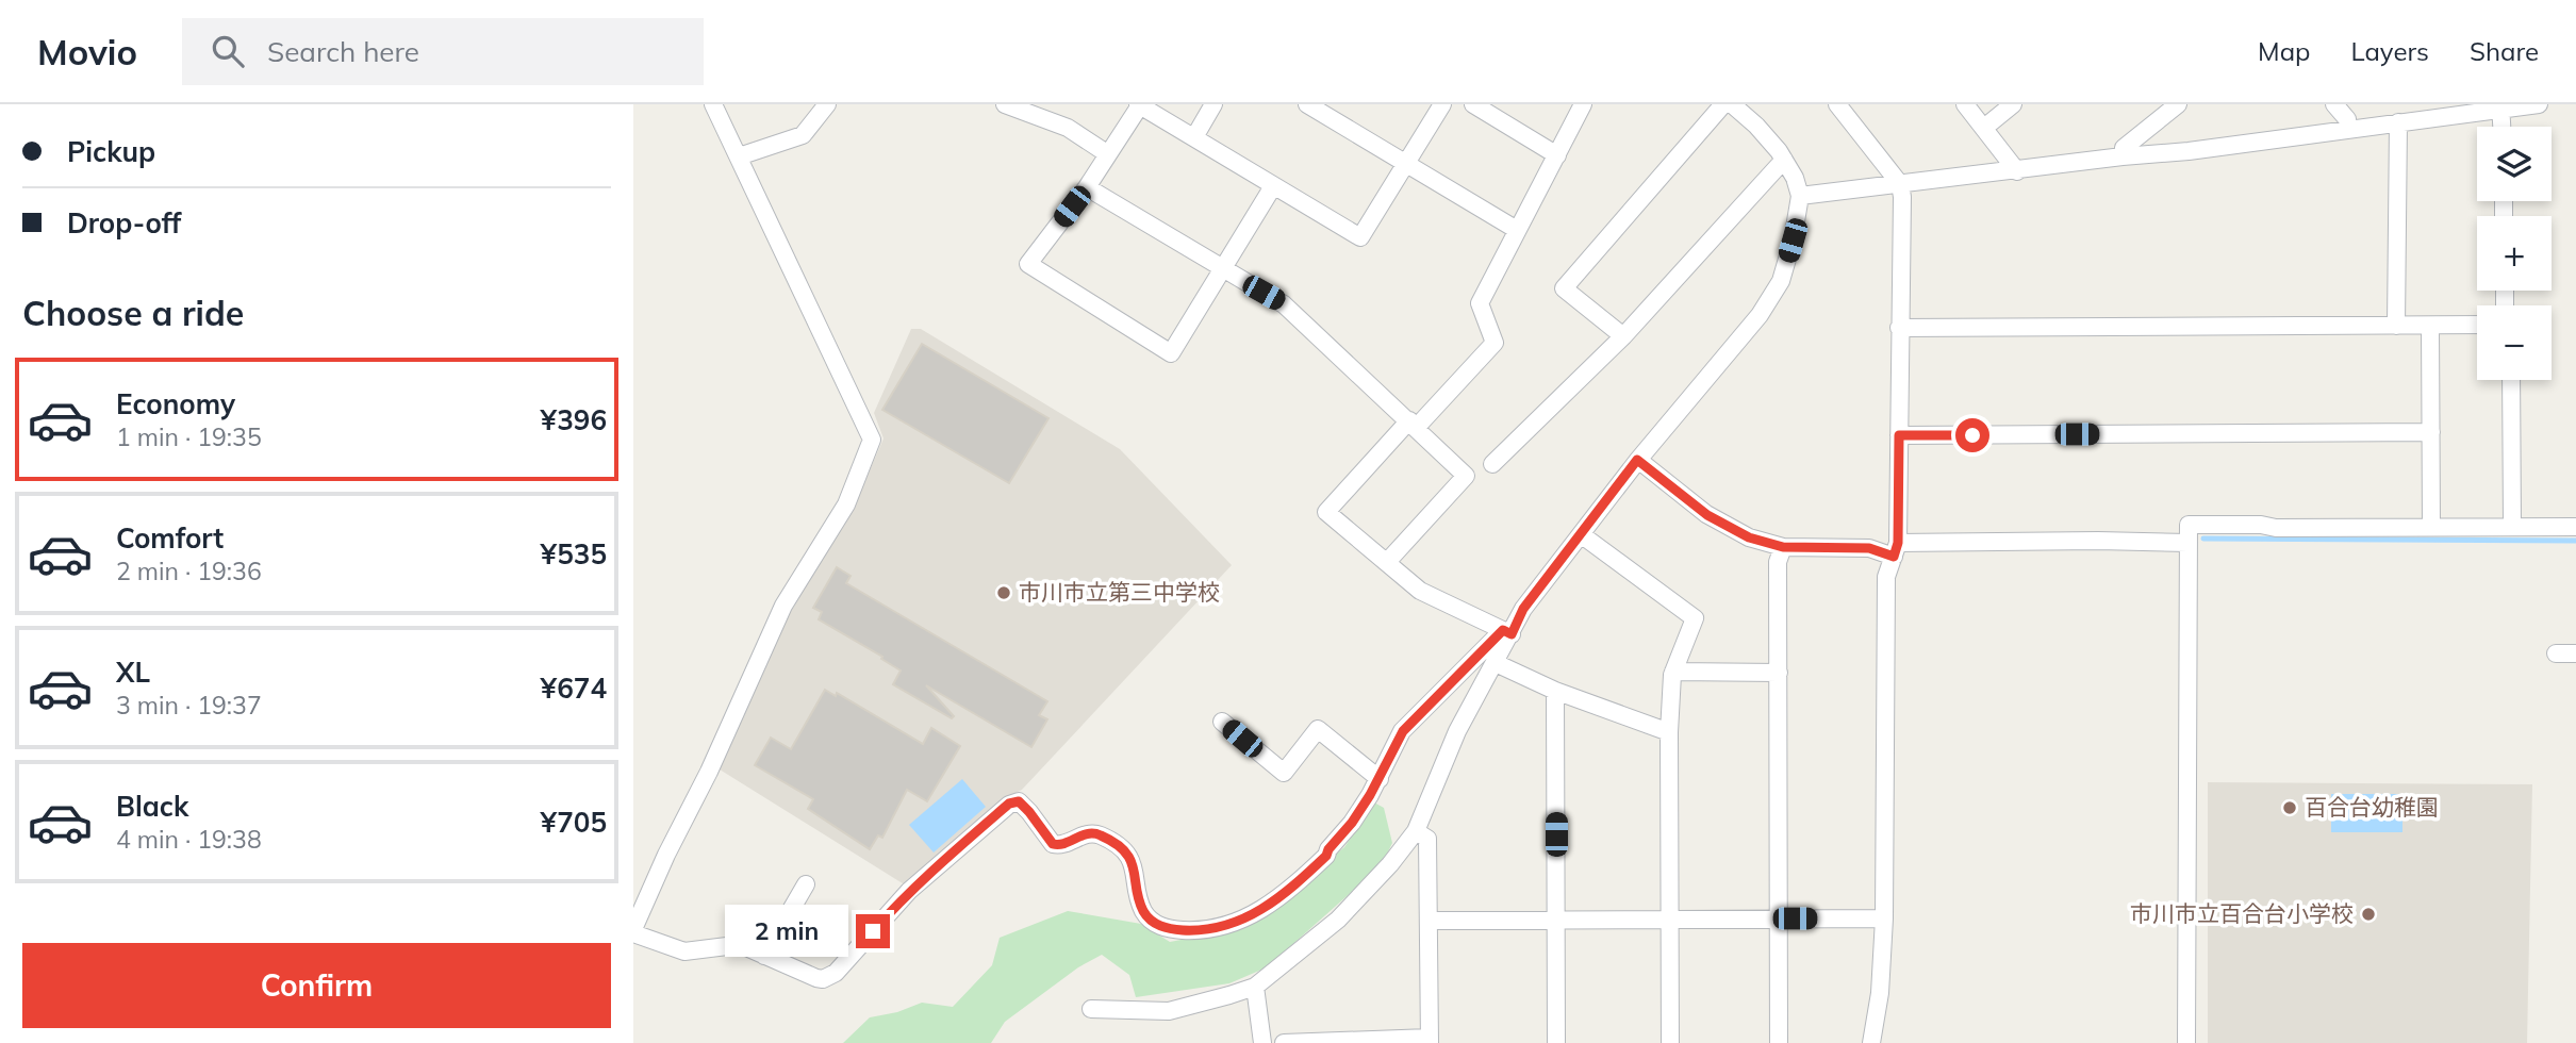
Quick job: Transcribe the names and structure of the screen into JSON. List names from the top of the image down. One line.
{"places":["市川市立第三中学校","百合台幼稚園","市川市立百合台小学校"],"page":{"header":"Movio","search":"Search here","nav":["Map","Layers","Share"],"banner":["Pickup","Drop-off"],"map_buttons":["+","−"],"heading":"Choose a ride","list":[{"name":"Economy","note":"1 min · 19:35","value":"¥396"},{"name":"Comfort","note":"2 min · 19:36","value":"¥535"},{"name":"XL","note":"3 min · 19:37","value":"¥674"},{"name":"Black","note":"4 min · 19:38","value":"¥705"}],"bubble":"2 min","buttons":"Confirm"}}
